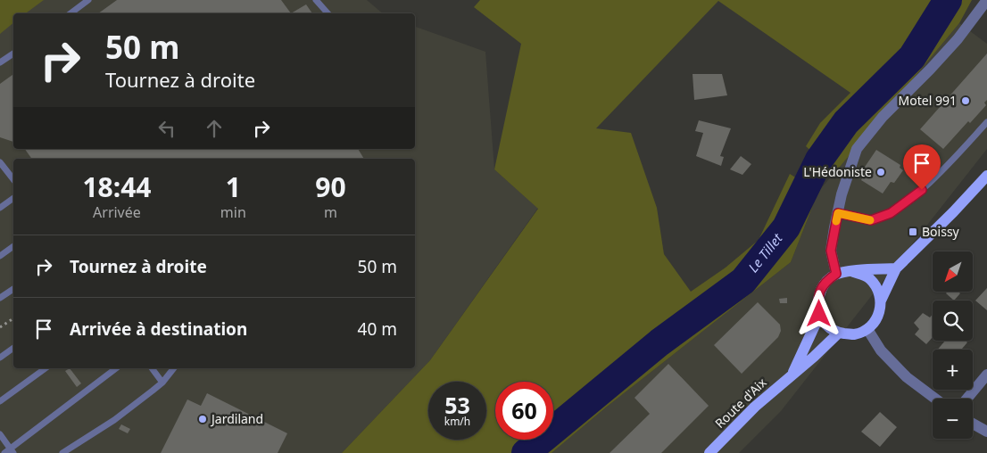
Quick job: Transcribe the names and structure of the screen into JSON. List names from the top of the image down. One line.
{"streets":{"main road":["Route d'Aix"]},"water":["Le Tillet"],"places":{"other":["Motel 991","L'Hédoniste","Jardiland"],"transit":["Boissy"]},"north":"bottom left","page":{"turn":["50 m","Tournez à droite"],"eta":["18:44","Arrivée","1","min","90","m"],"list":[{"name":"Tournez à droite","value":"50 m"},{"name":"Arrivée à destination","value":"40 m"}],"map_buttons":["+","−"],"speed":"53 km/h","limit":"60"}}
